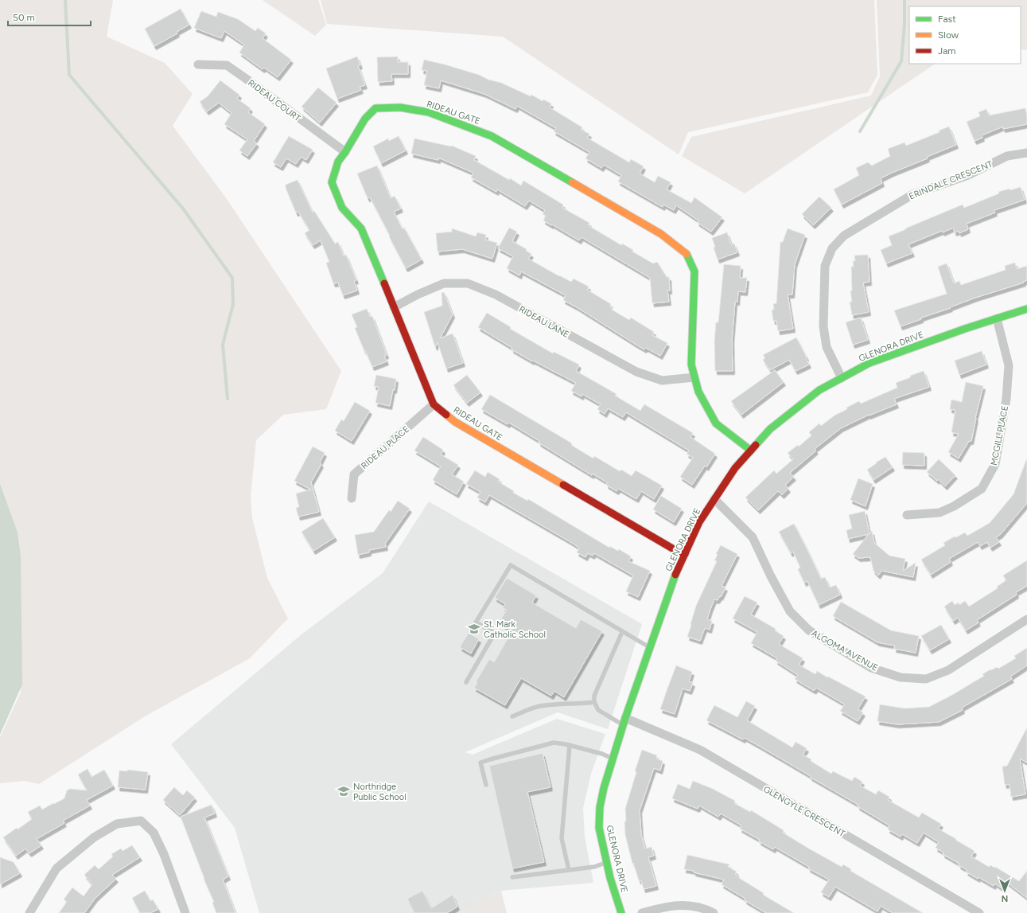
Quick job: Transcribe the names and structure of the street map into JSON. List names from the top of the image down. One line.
{"streets":{"street":["RIDEAU COURT","RIDEAU GATE","ERINDALE CRESCENT","RIDEAU LANE","GLENORA DRIVE","MCGILL PLACE","RIDEAU PLACE","ALGOMA AVENUE","GLENGYLE CRESCENT"]},"crossings":[["RIDEAU COURT","RIDEAU GATE"],["RIDEAU GATE","RIDEAU LANE"],["RIDEAU GATE","GLENORA DRIVE"],["RIDEAU GATE","RIDEAU PLACE"],["ERINDALE CRESCENT","GLENORA DRIVE"],["GLENORA DRIVE","MCGILL PLACE"],["GLENORA DRIVE","ALGOMA AVENUE"],["GLENORA DRIVE","GLENGYLE CRESCENT"]],"places":{"school or university":["St. Mark Catholic School","Northridge Public School"]},"legend":["Fast","Slow","Jam"],"scale_bar":"50 m","north":"bottom"}
